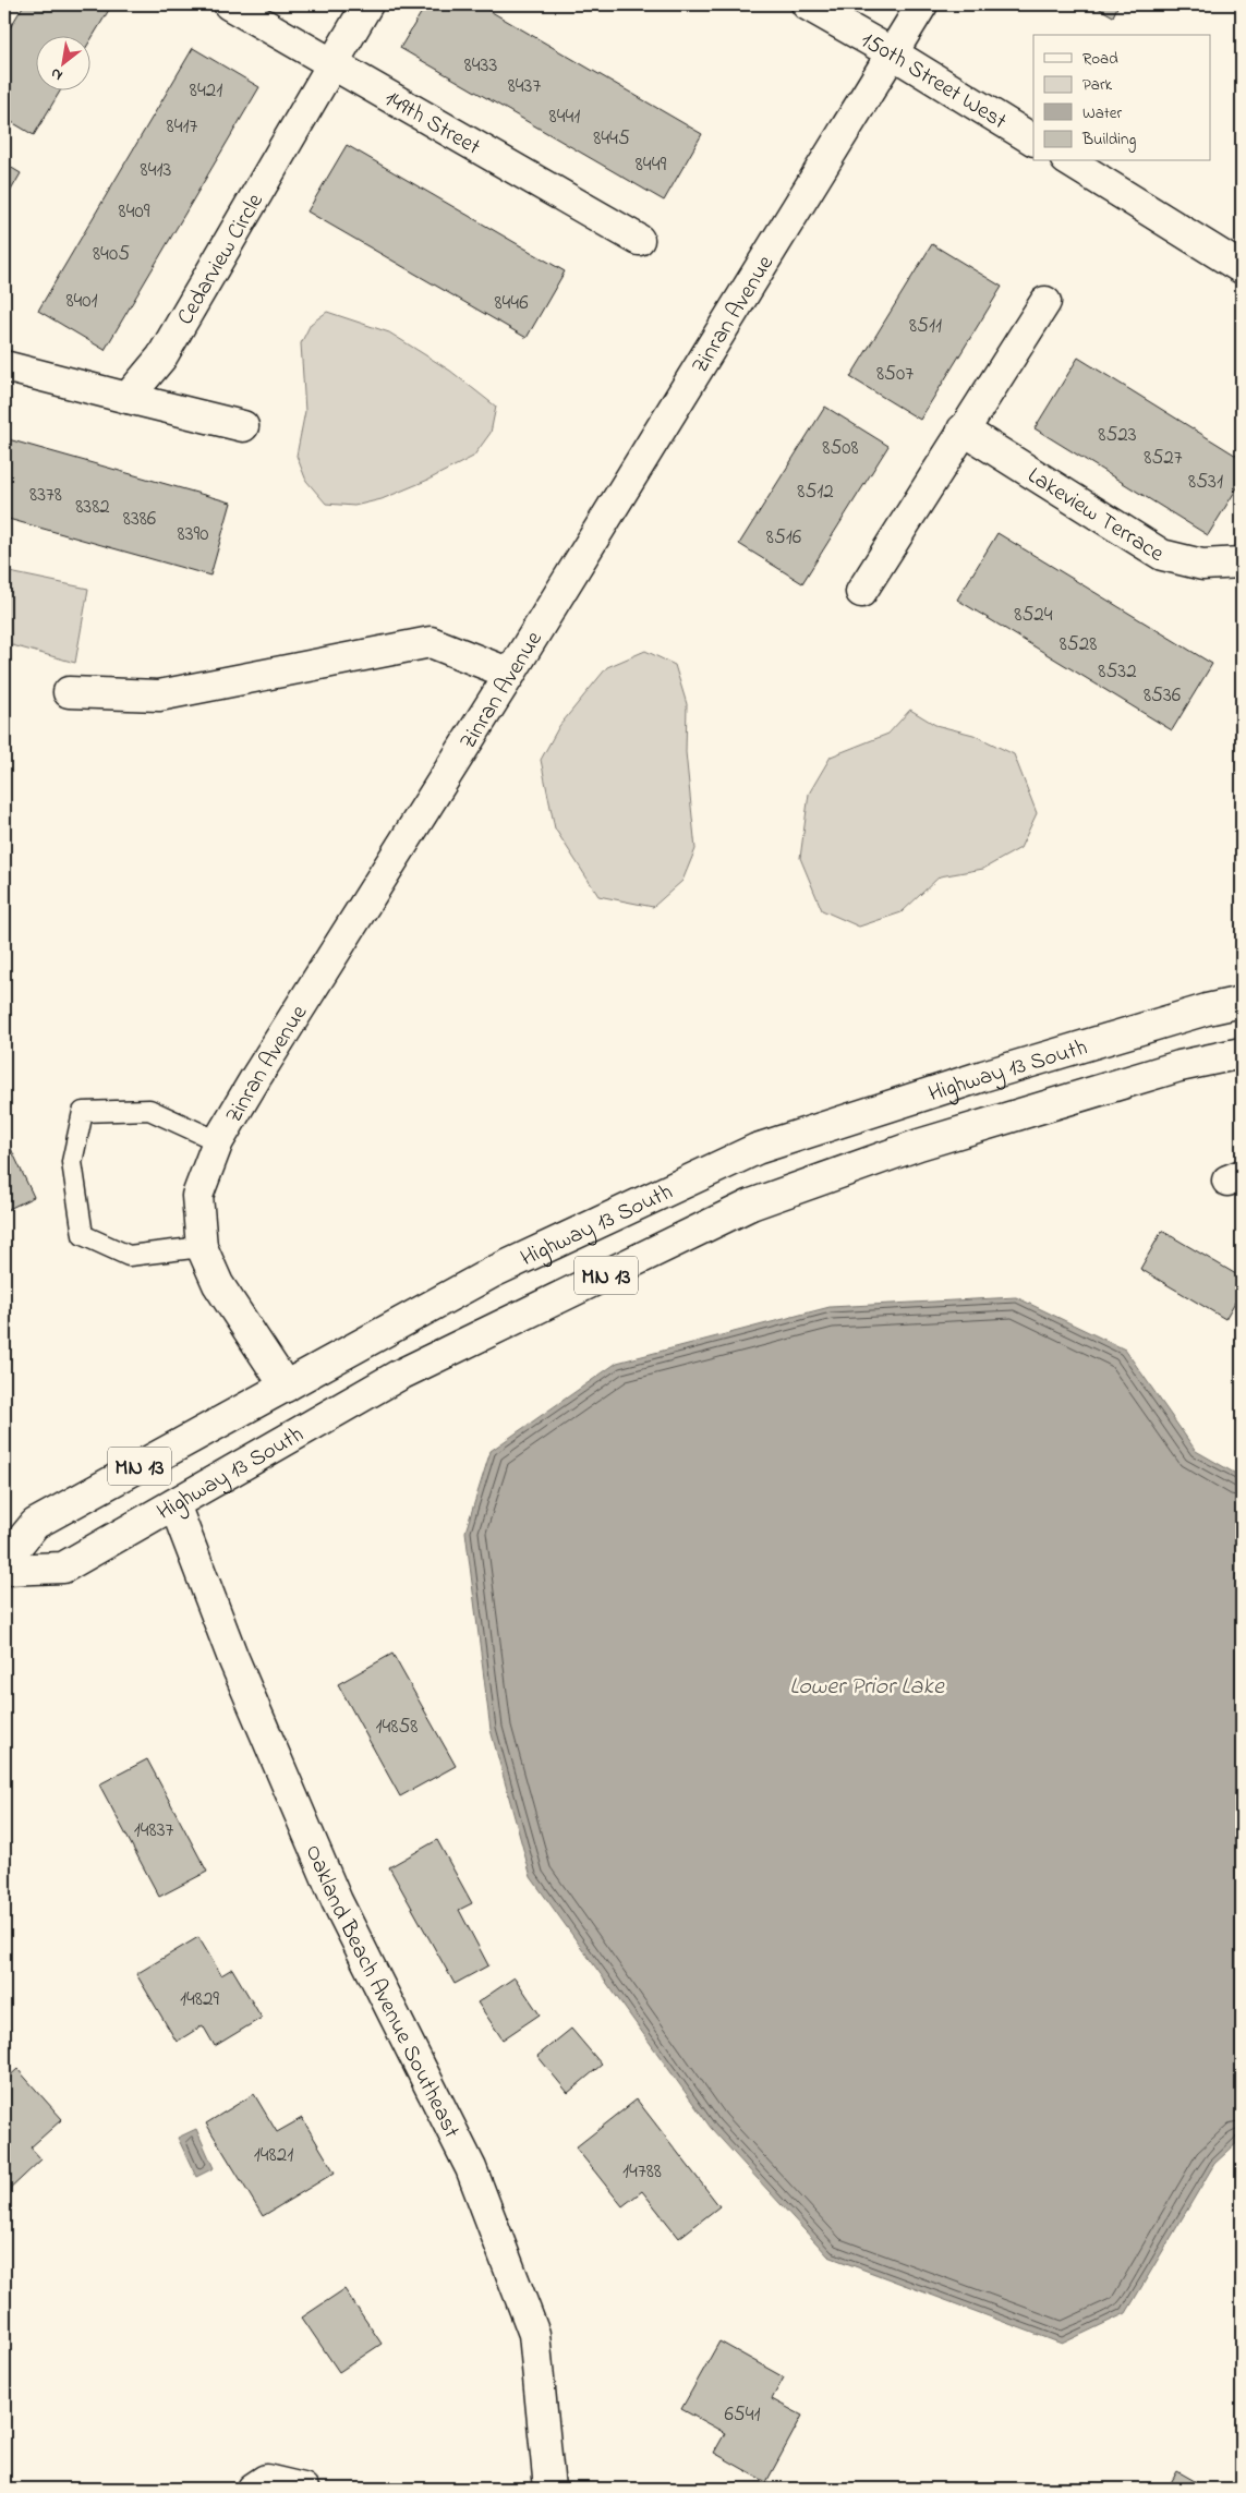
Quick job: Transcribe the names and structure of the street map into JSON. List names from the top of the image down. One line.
{"streets":{"street":["150th Street West","149th Street","Cedarview Circle","Zinran Avenue","Lakeview Terrace","Highway 13 South","MN 13","Oakland Beach Avenue Southeast"]},"crossings":[["150th Street West","Zinran Avenue"],["149th Street","Cedarview Circle"],["Zinran Avenue","Highway 13 South"],["Highway 13 South","Oakland Beach Avenue Southeast"]],"water":["Lower Prior Lake"],"house_numbers":["8433","8437","8421","8441","8417","8445","8449","8413","8409","8405","8401","8446","8511","8507","8523","8508","8527","8531","8512","8378","8382","8386","8390","8516","8524","8528","8532","8536","14858","14837","14829","14821","14788","6541"],"legend":["Road","Park","Water","Building"],"north":"bottom left"}
